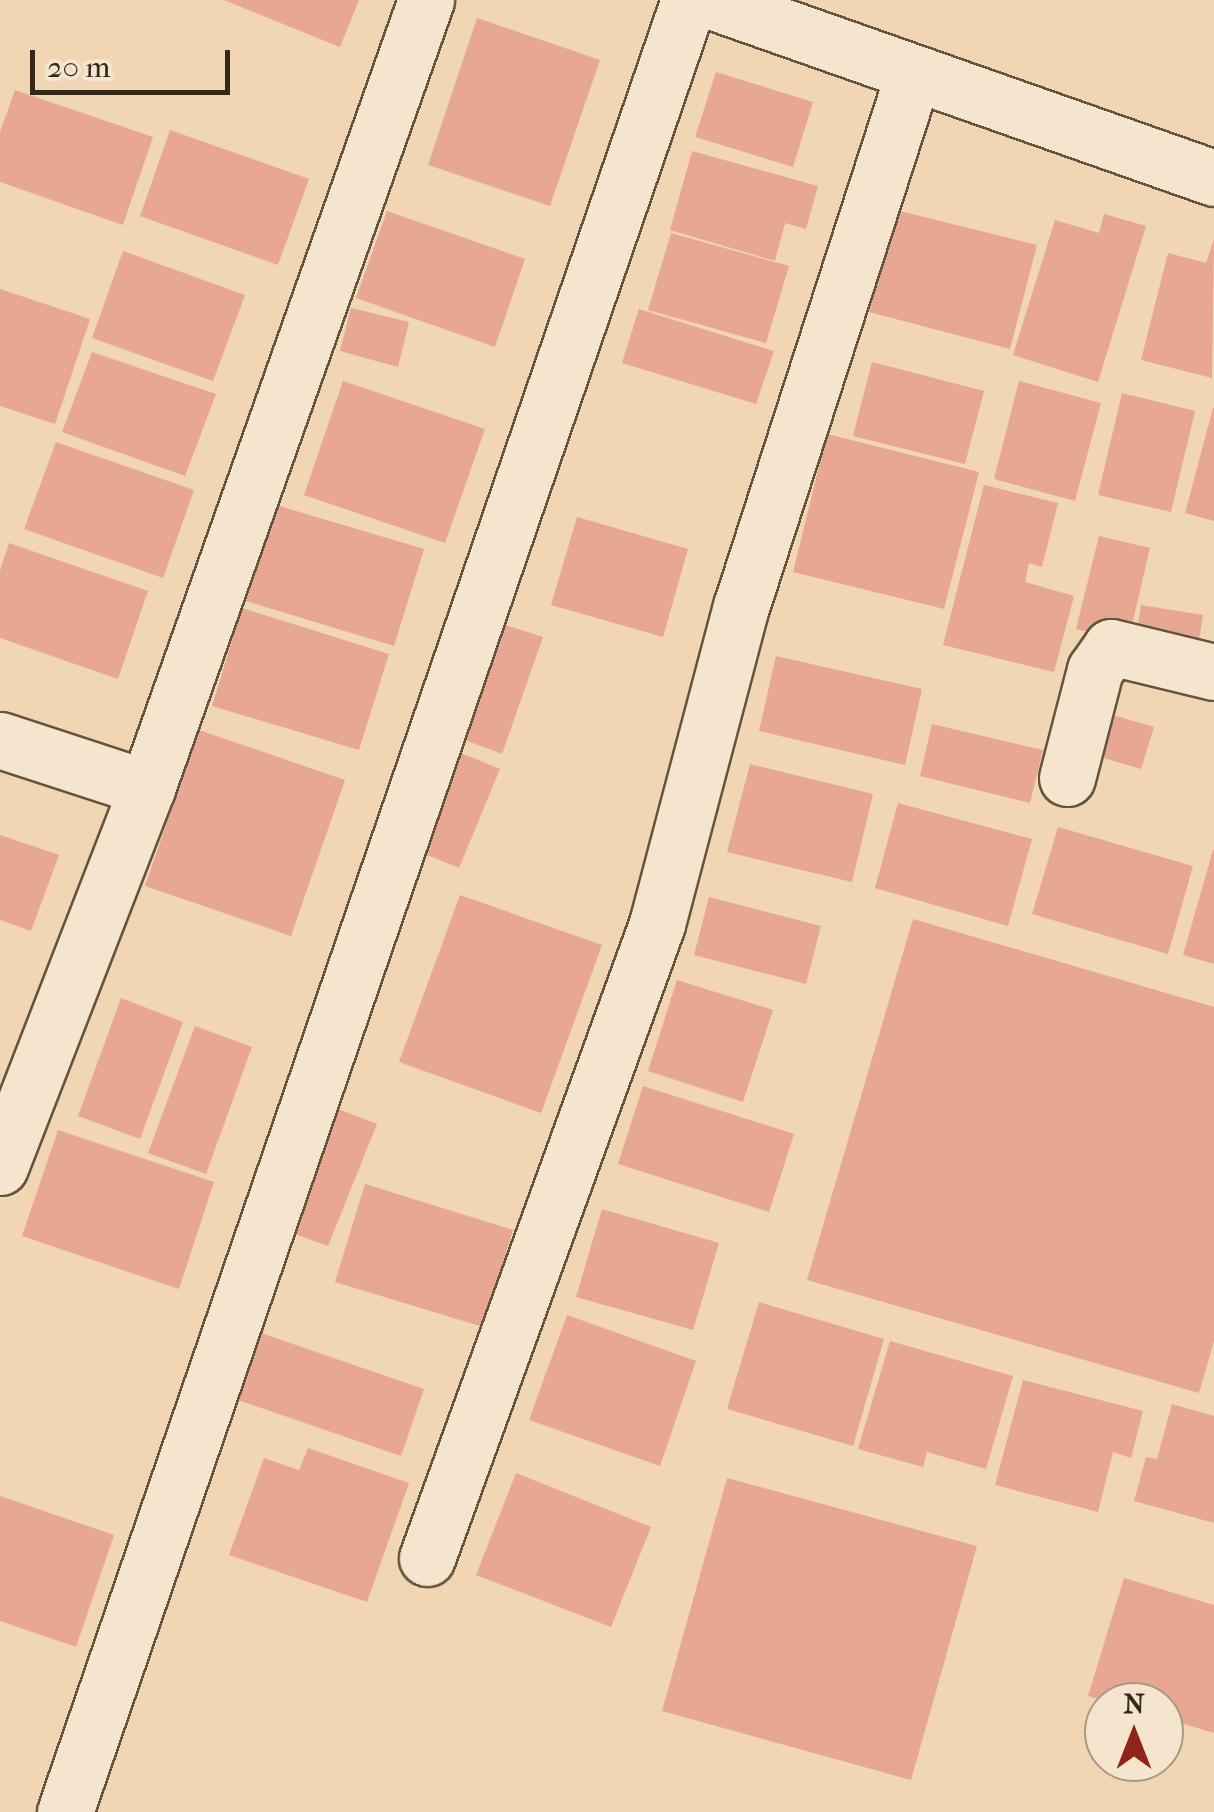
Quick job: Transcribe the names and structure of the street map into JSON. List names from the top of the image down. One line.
{"scale_bar":"20 m","north":"top"}
